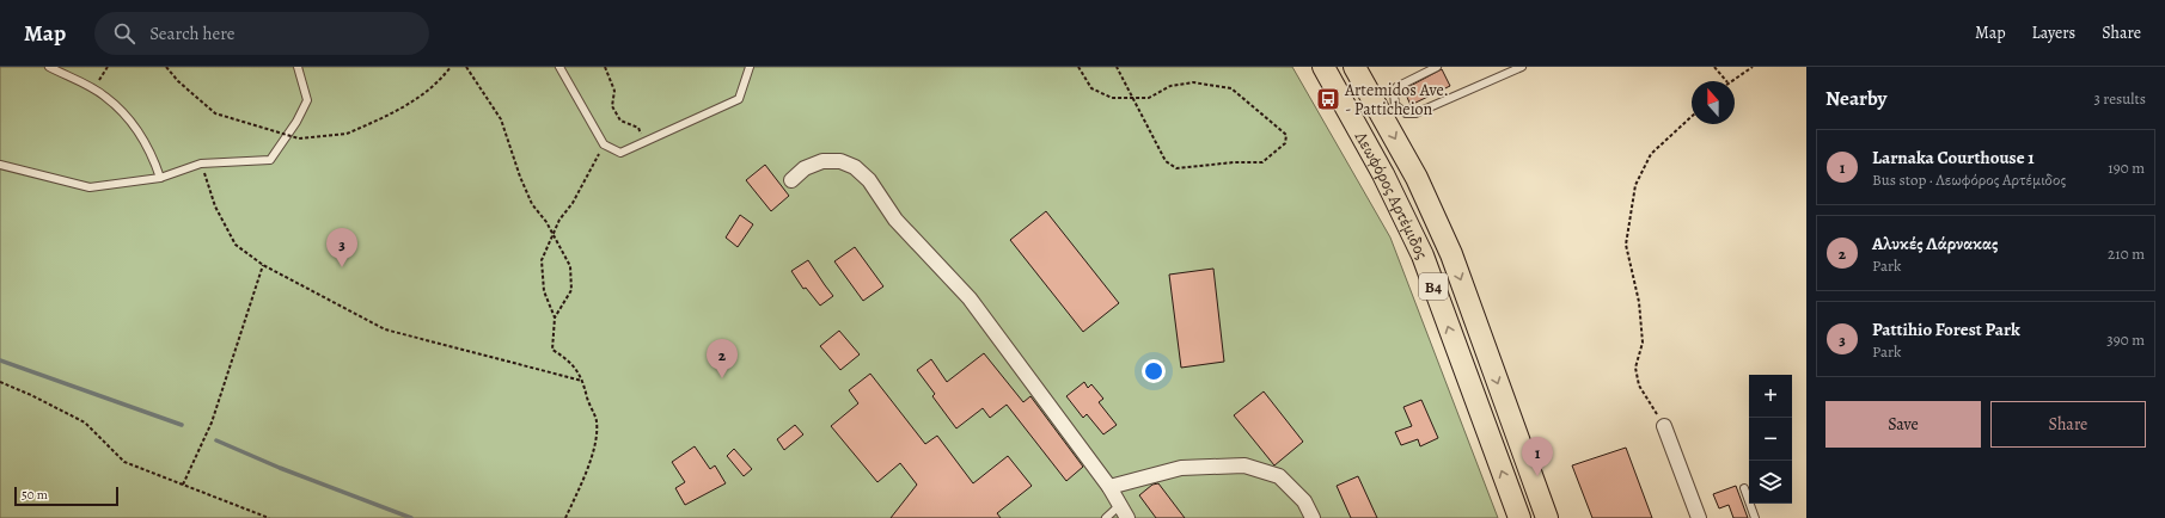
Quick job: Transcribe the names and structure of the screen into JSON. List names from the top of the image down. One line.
{"streets":{"main road":["Λεωφόρος Αρτέμιδος","B4"]},"places":{"bus stop":["Artemidos Ave. - Patticheion"]},"scale_bar":"50 m","north":"top","page":{"header":"Map","search":"Search here","nav":["Map","Layers","Share"],"heading":["Nearby","3 results"],"list":[{"mark":"1","name":"Larnaka Courthouse 1","note":"Bus stop · Λεωφόρος Αρτέμιδος","value":"190 m"},{"mark":"2","name":"Αλυκές Λάρνακας","note":"Park","value":"210 m"},{"mark":"3","name":"Pattihio Forest Park","note":"Park","value":"390 m"}],"pins":["3","2","1"],"map_buttons":["+","−"],"buttons":["Save","Share"],"scale":"50 m"}}
